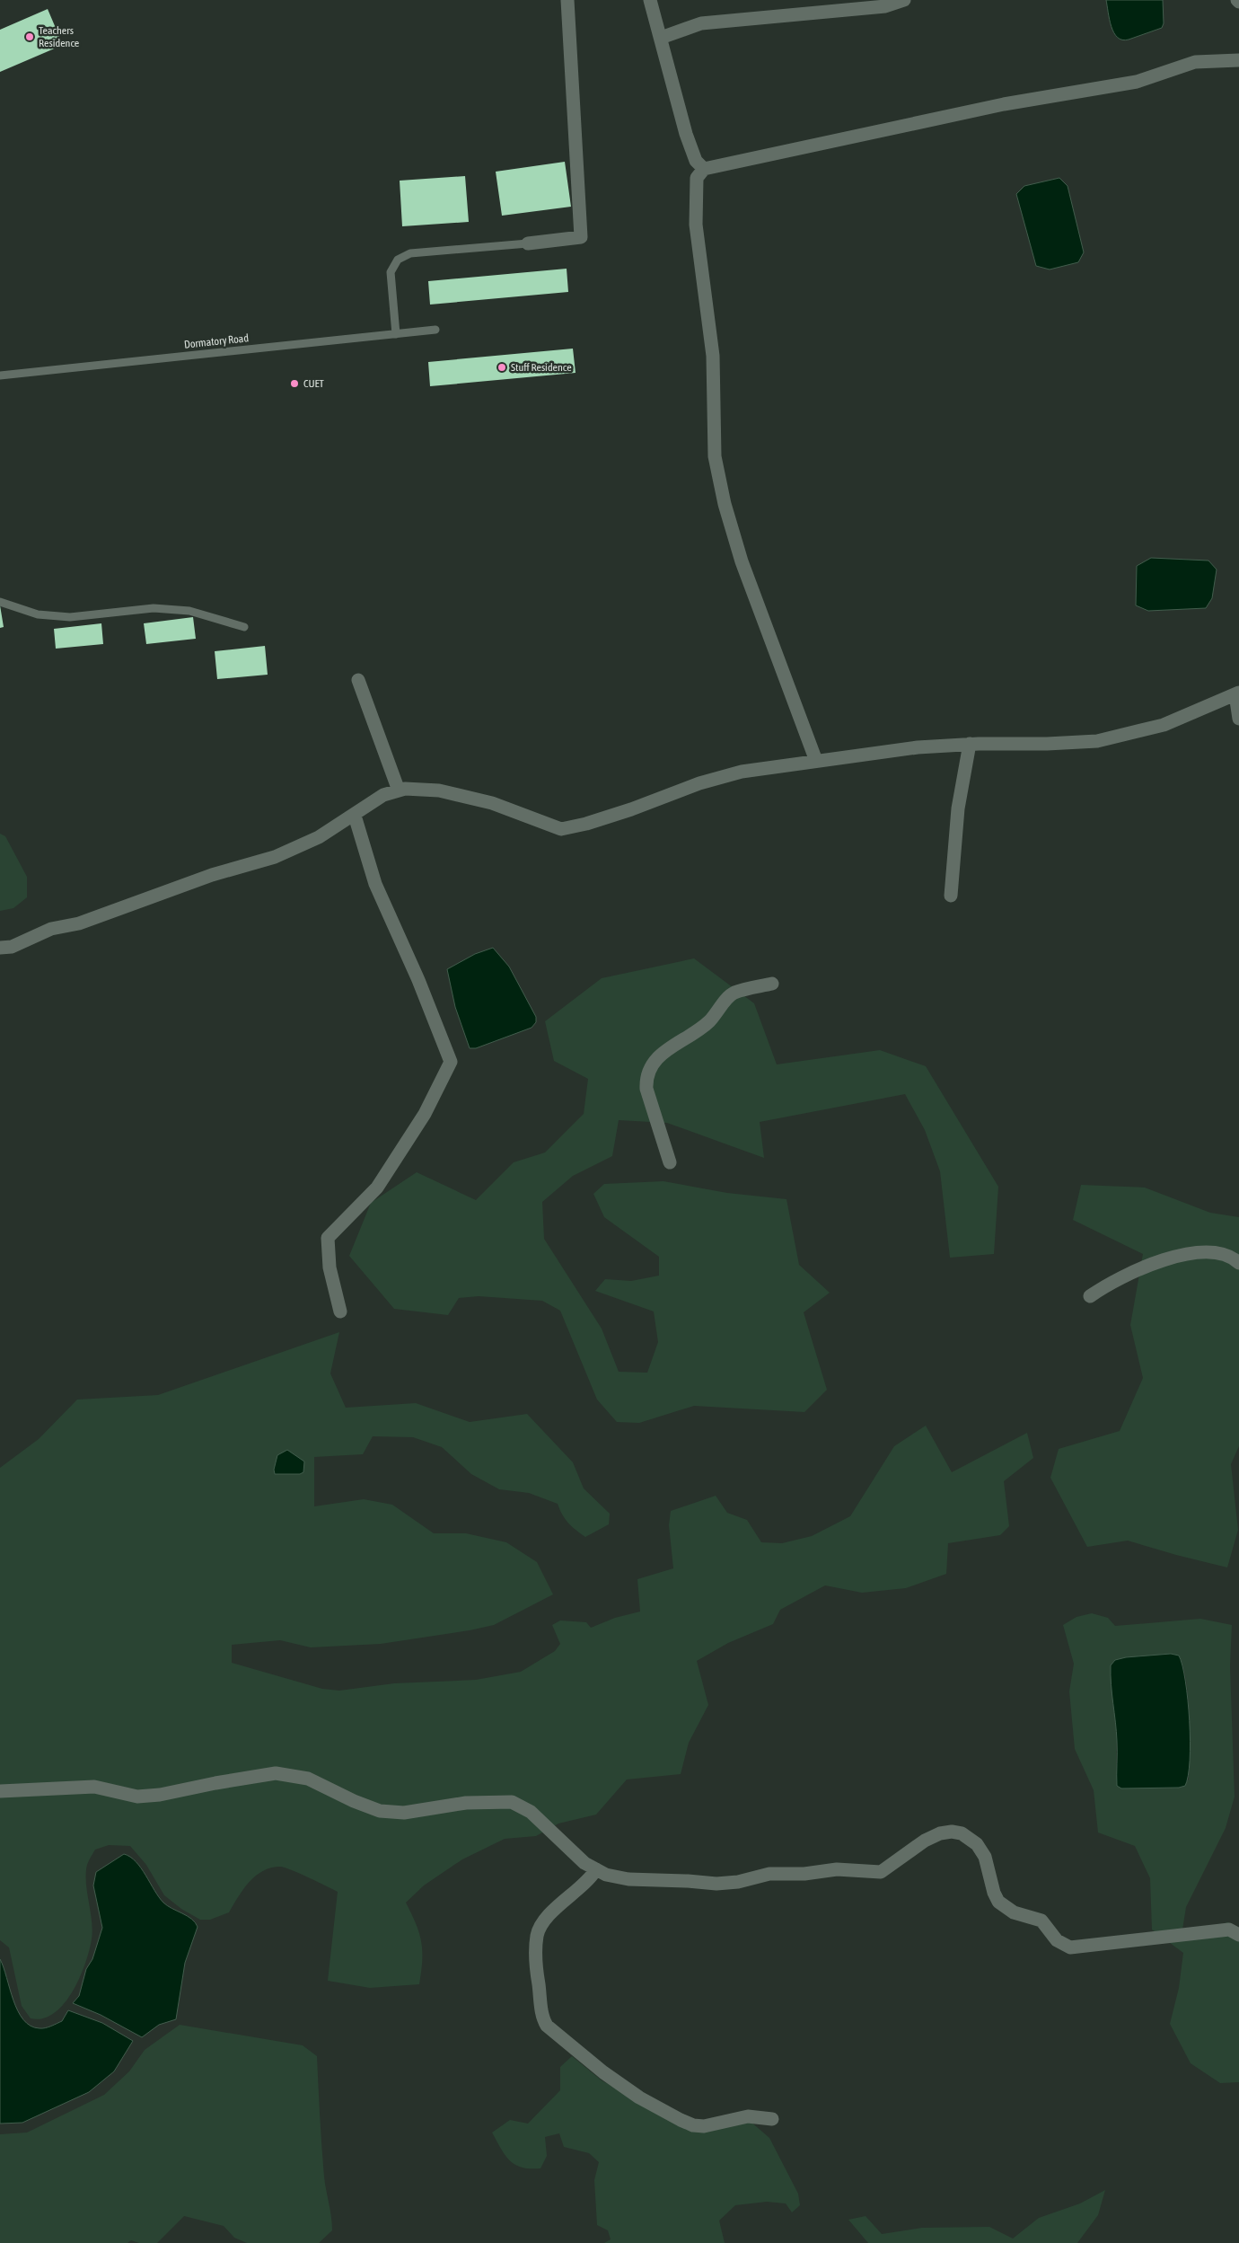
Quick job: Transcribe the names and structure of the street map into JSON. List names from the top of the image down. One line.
{"streets":{"lane":["Dormatory Road"]},"places":["Teachers Residence","Stuff Residence","CUET"]}
